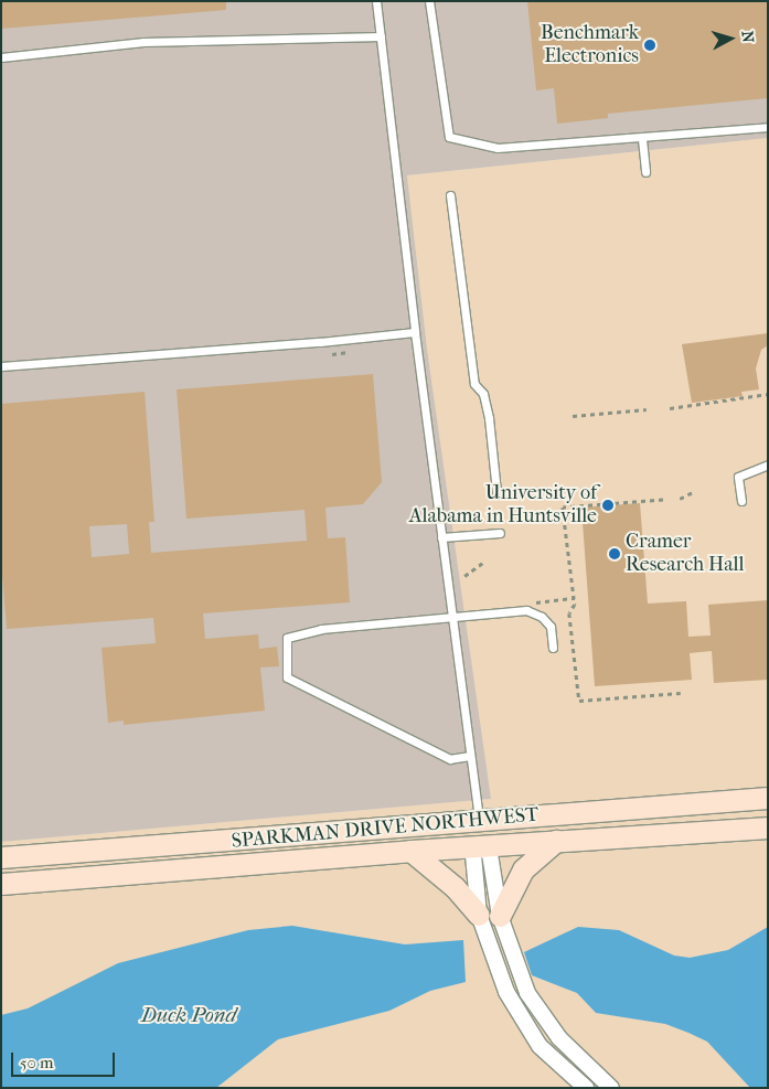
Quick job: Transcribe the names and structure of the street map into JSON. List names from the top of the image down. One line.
{"streets":{"main road":["SPARKMAN DRIVE NORTHWEST"]},"water":["Duck Pond"],"places":["Benchmark Electronics","University of Alabama in Huntsville","Cramer Research Hall"],"scale_bar":"50 m","north":"right"}
